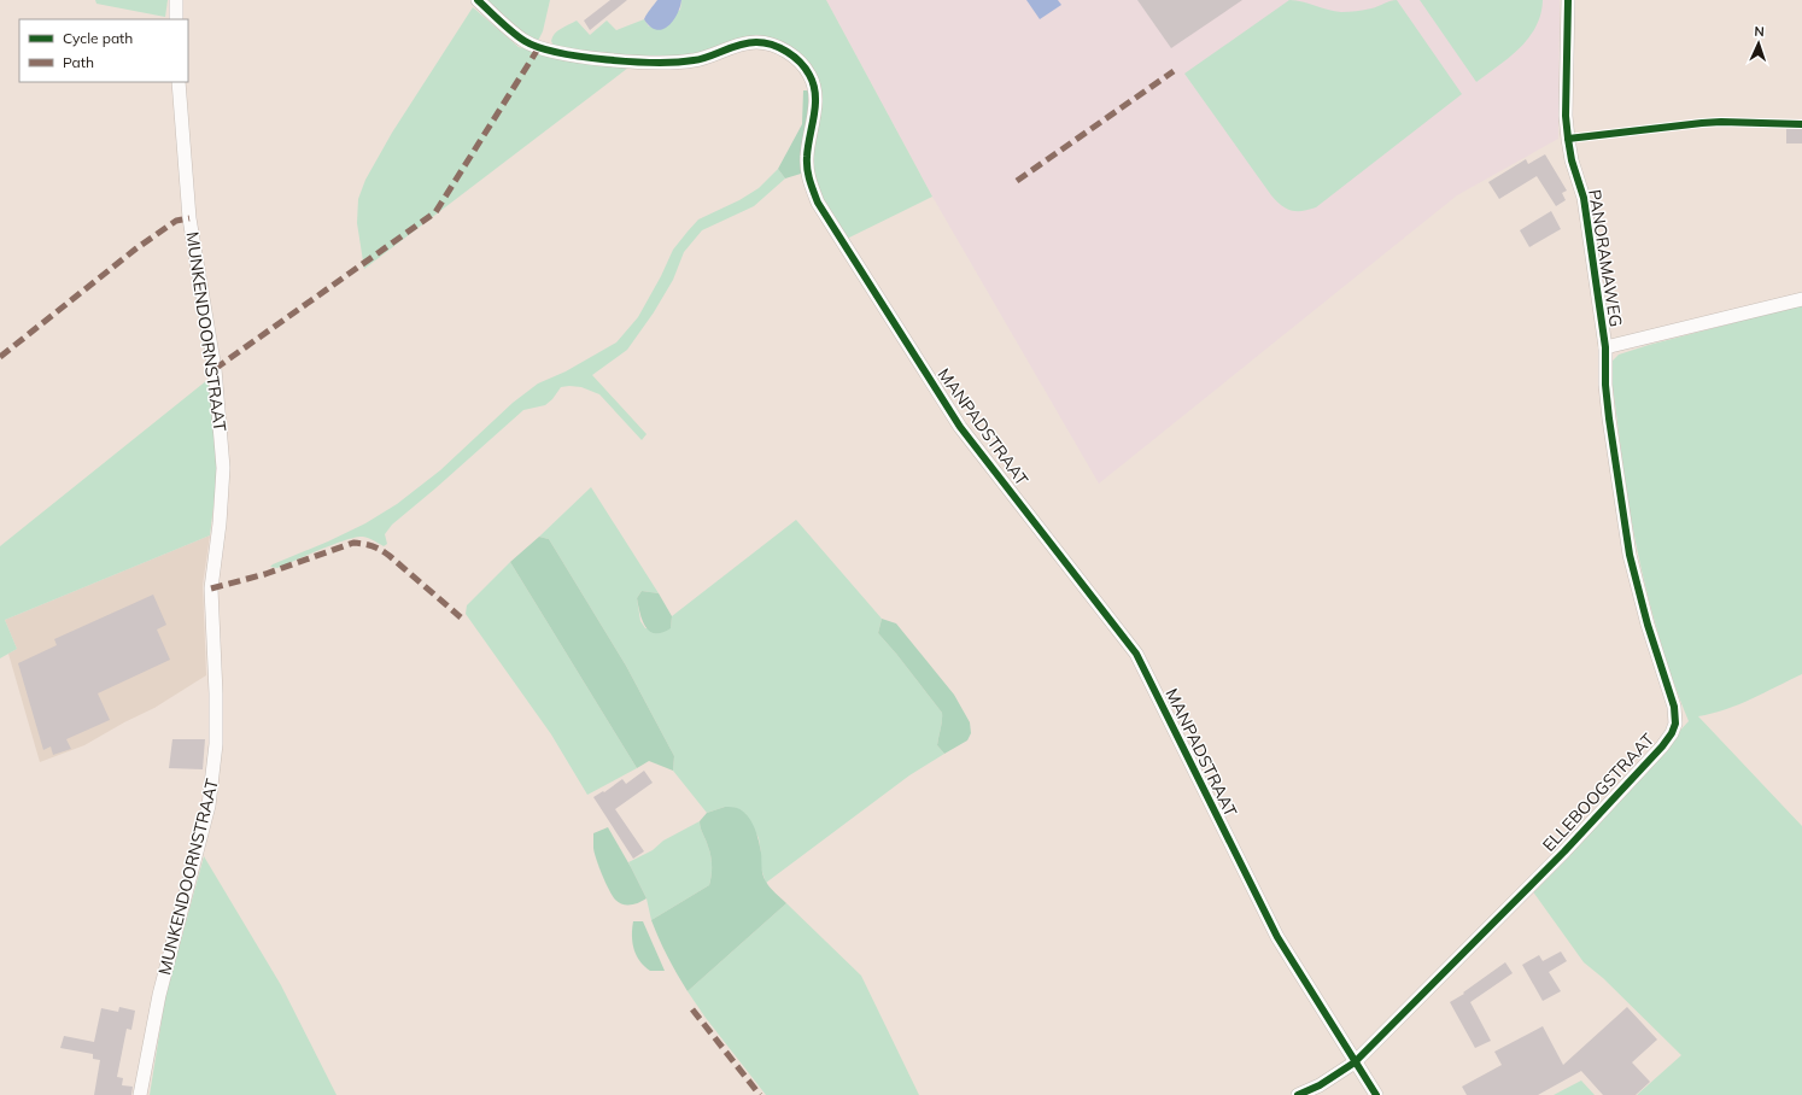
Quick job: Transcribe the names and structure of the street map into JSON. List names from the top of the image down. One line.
{"streets":{"street":["PANORAMAWEG","MUNKENDOORNSTRAAT","MANPADSTRAAT","ELLEBOOGSTRAAT"]},"crossings":[["PANORAMAWEG","ELLEBOOGSTRAAT"],["MANPADSTRAAT","ELLEBOOGSTRAAT"]],"legend":["Cycle path","Path"],"north":"top"}
